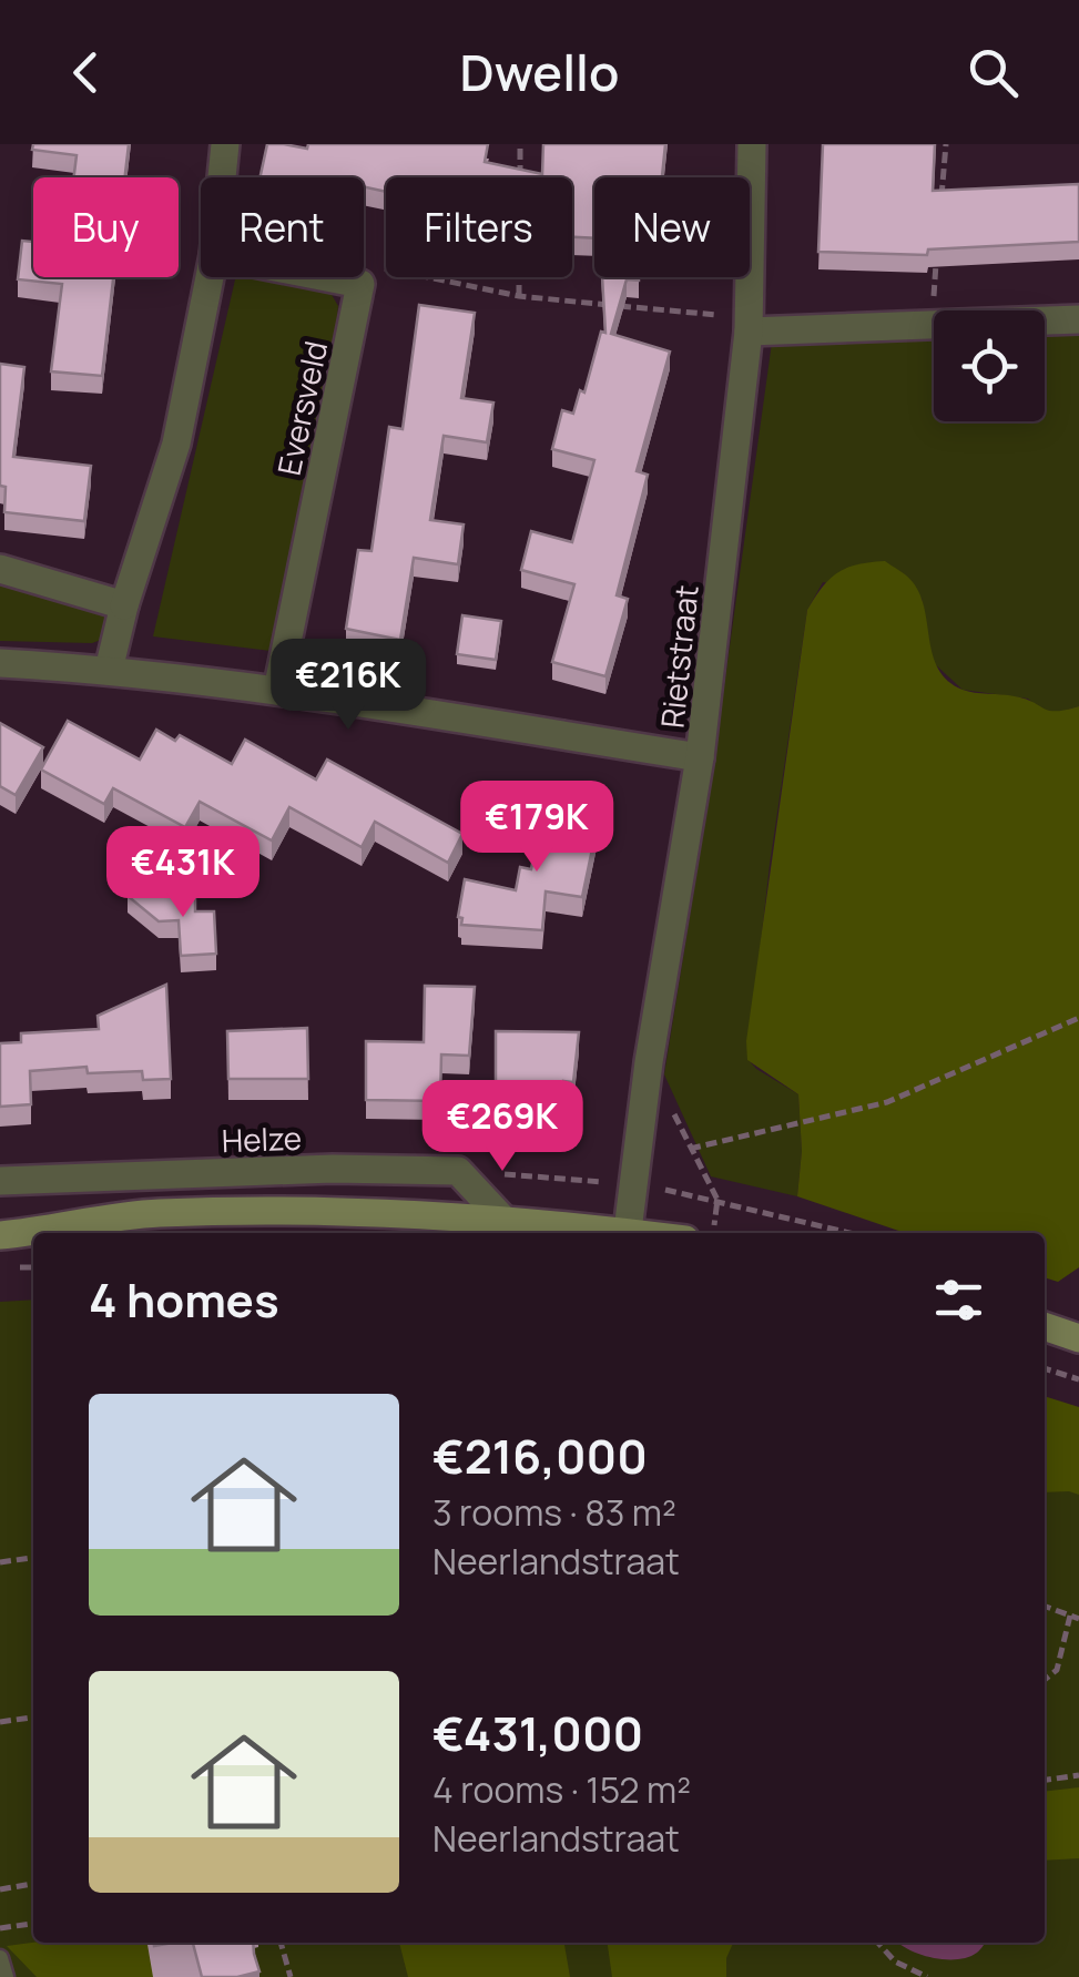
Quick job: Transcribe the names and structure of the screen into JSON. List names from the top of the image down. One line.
{"streets":{"street":["Eversveld","Rietstraat","Helze"]},"page":{"header":"Dwello","chip":["Buy","Rent","Filters","New"],"price":["€216K","€179K","€431K","€269K"],"heading":"4 homes","list":[{"name":"€216,000","note":"3 rooms · 83 m² · Neerlandstraat"},{"name":"€431,000","note":"4 rooms · 152 m² · Neerlandstraat"}]}}
